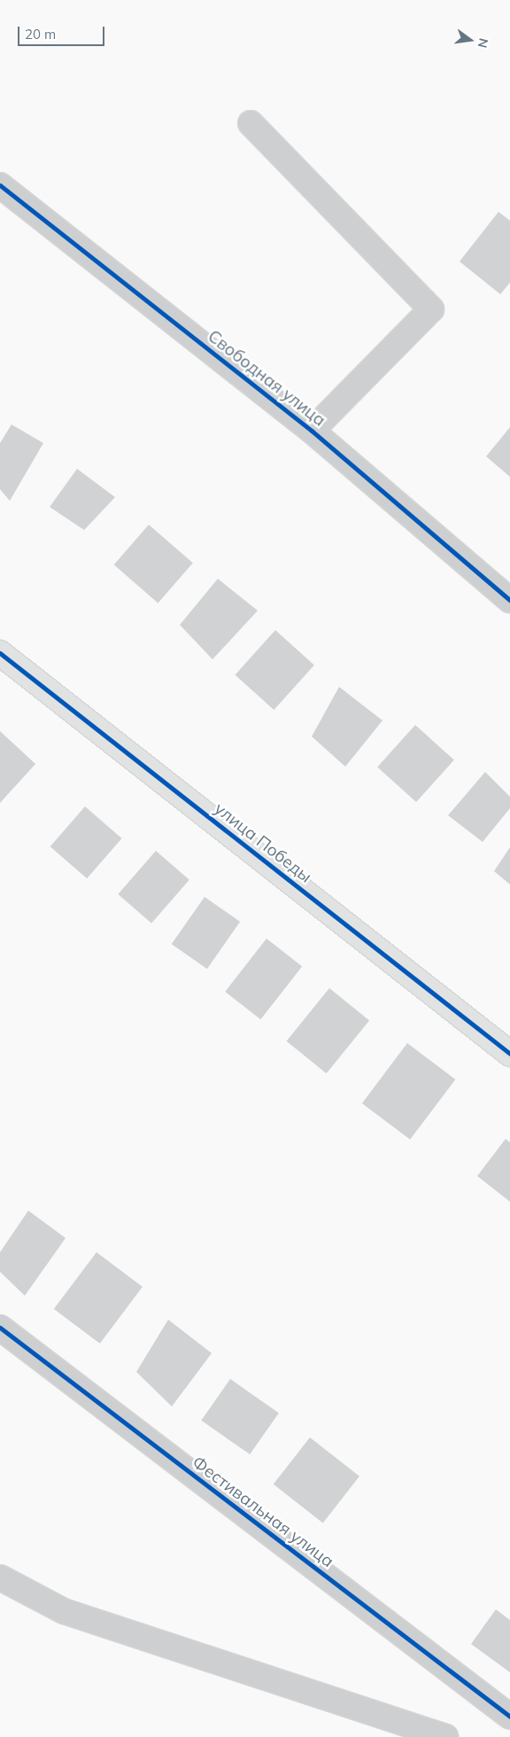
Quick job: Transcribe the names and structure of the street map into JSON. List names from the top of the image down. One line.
{"streets":{"street":["Свободная улица","улица Победы","Фестивальная улица"]},"scale_bar":"20 m","north":"right"}
